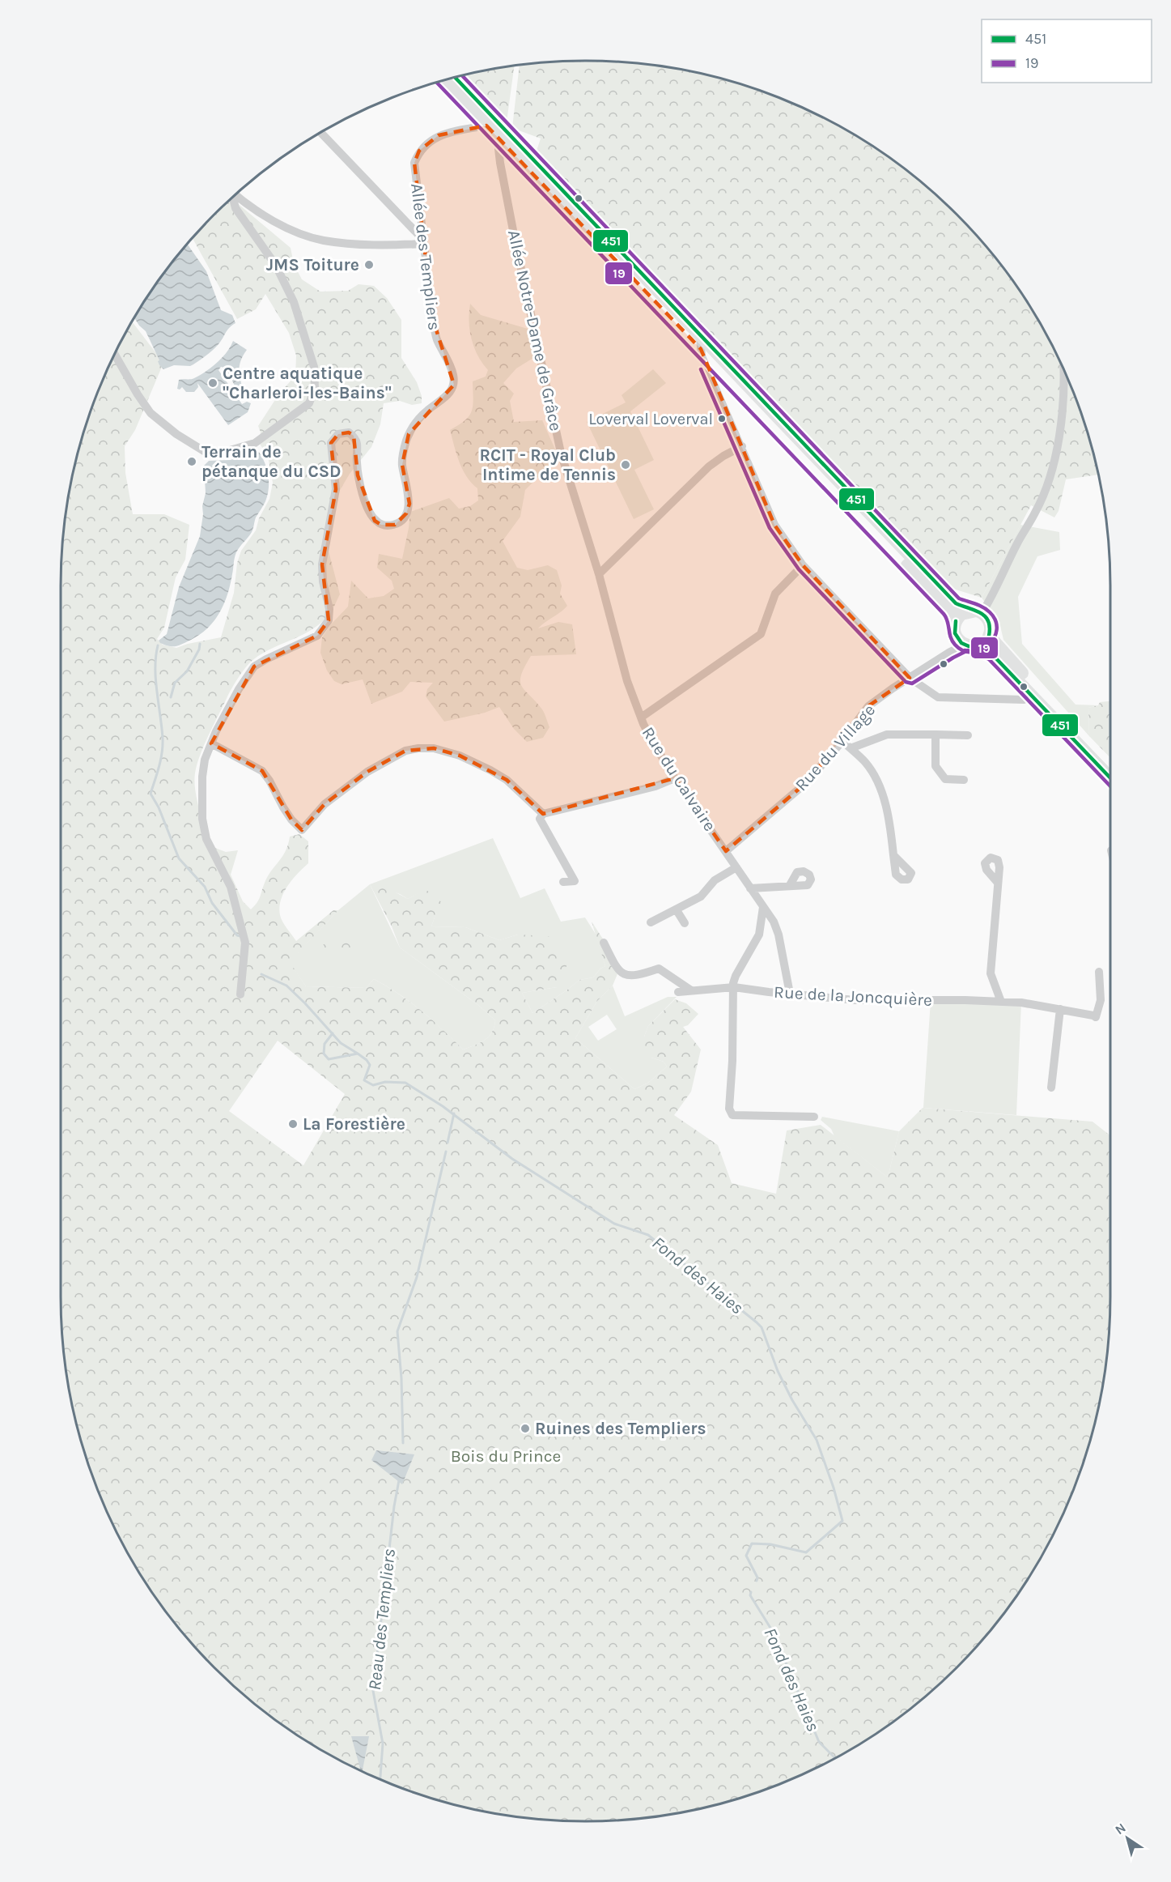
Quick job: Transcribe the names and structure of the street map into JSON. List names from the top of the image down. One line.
{"streets":{"street":["Allée des Templiers","Allée Notre-Dame de Grâce","Rue du Village","Rue du Calvaire","Rue de la Joncquière"]},"crossings":[["Allée Notre-Dame de Grâce","Rue du Calvaire"],["Rue du Village","Rue du Calvaire"],["Rue du Calvaire","Rue de la Joncquière"]],"water":["Fond des Haies","Reau des Templiers"],"parks":["Bois du Prince"],"places":["JMS Toiture","Centre aquatique \"Charleroi-les-Bains\"","Loverval Loverval","Terrain de pétanque du CSD","RCIT - Royal Club Intime de Tennis","La Forestière","Ruines des Templiers"],"lines":["transit line 19","transit line 451"],"legend":["451","19"],"north":"top left"}
